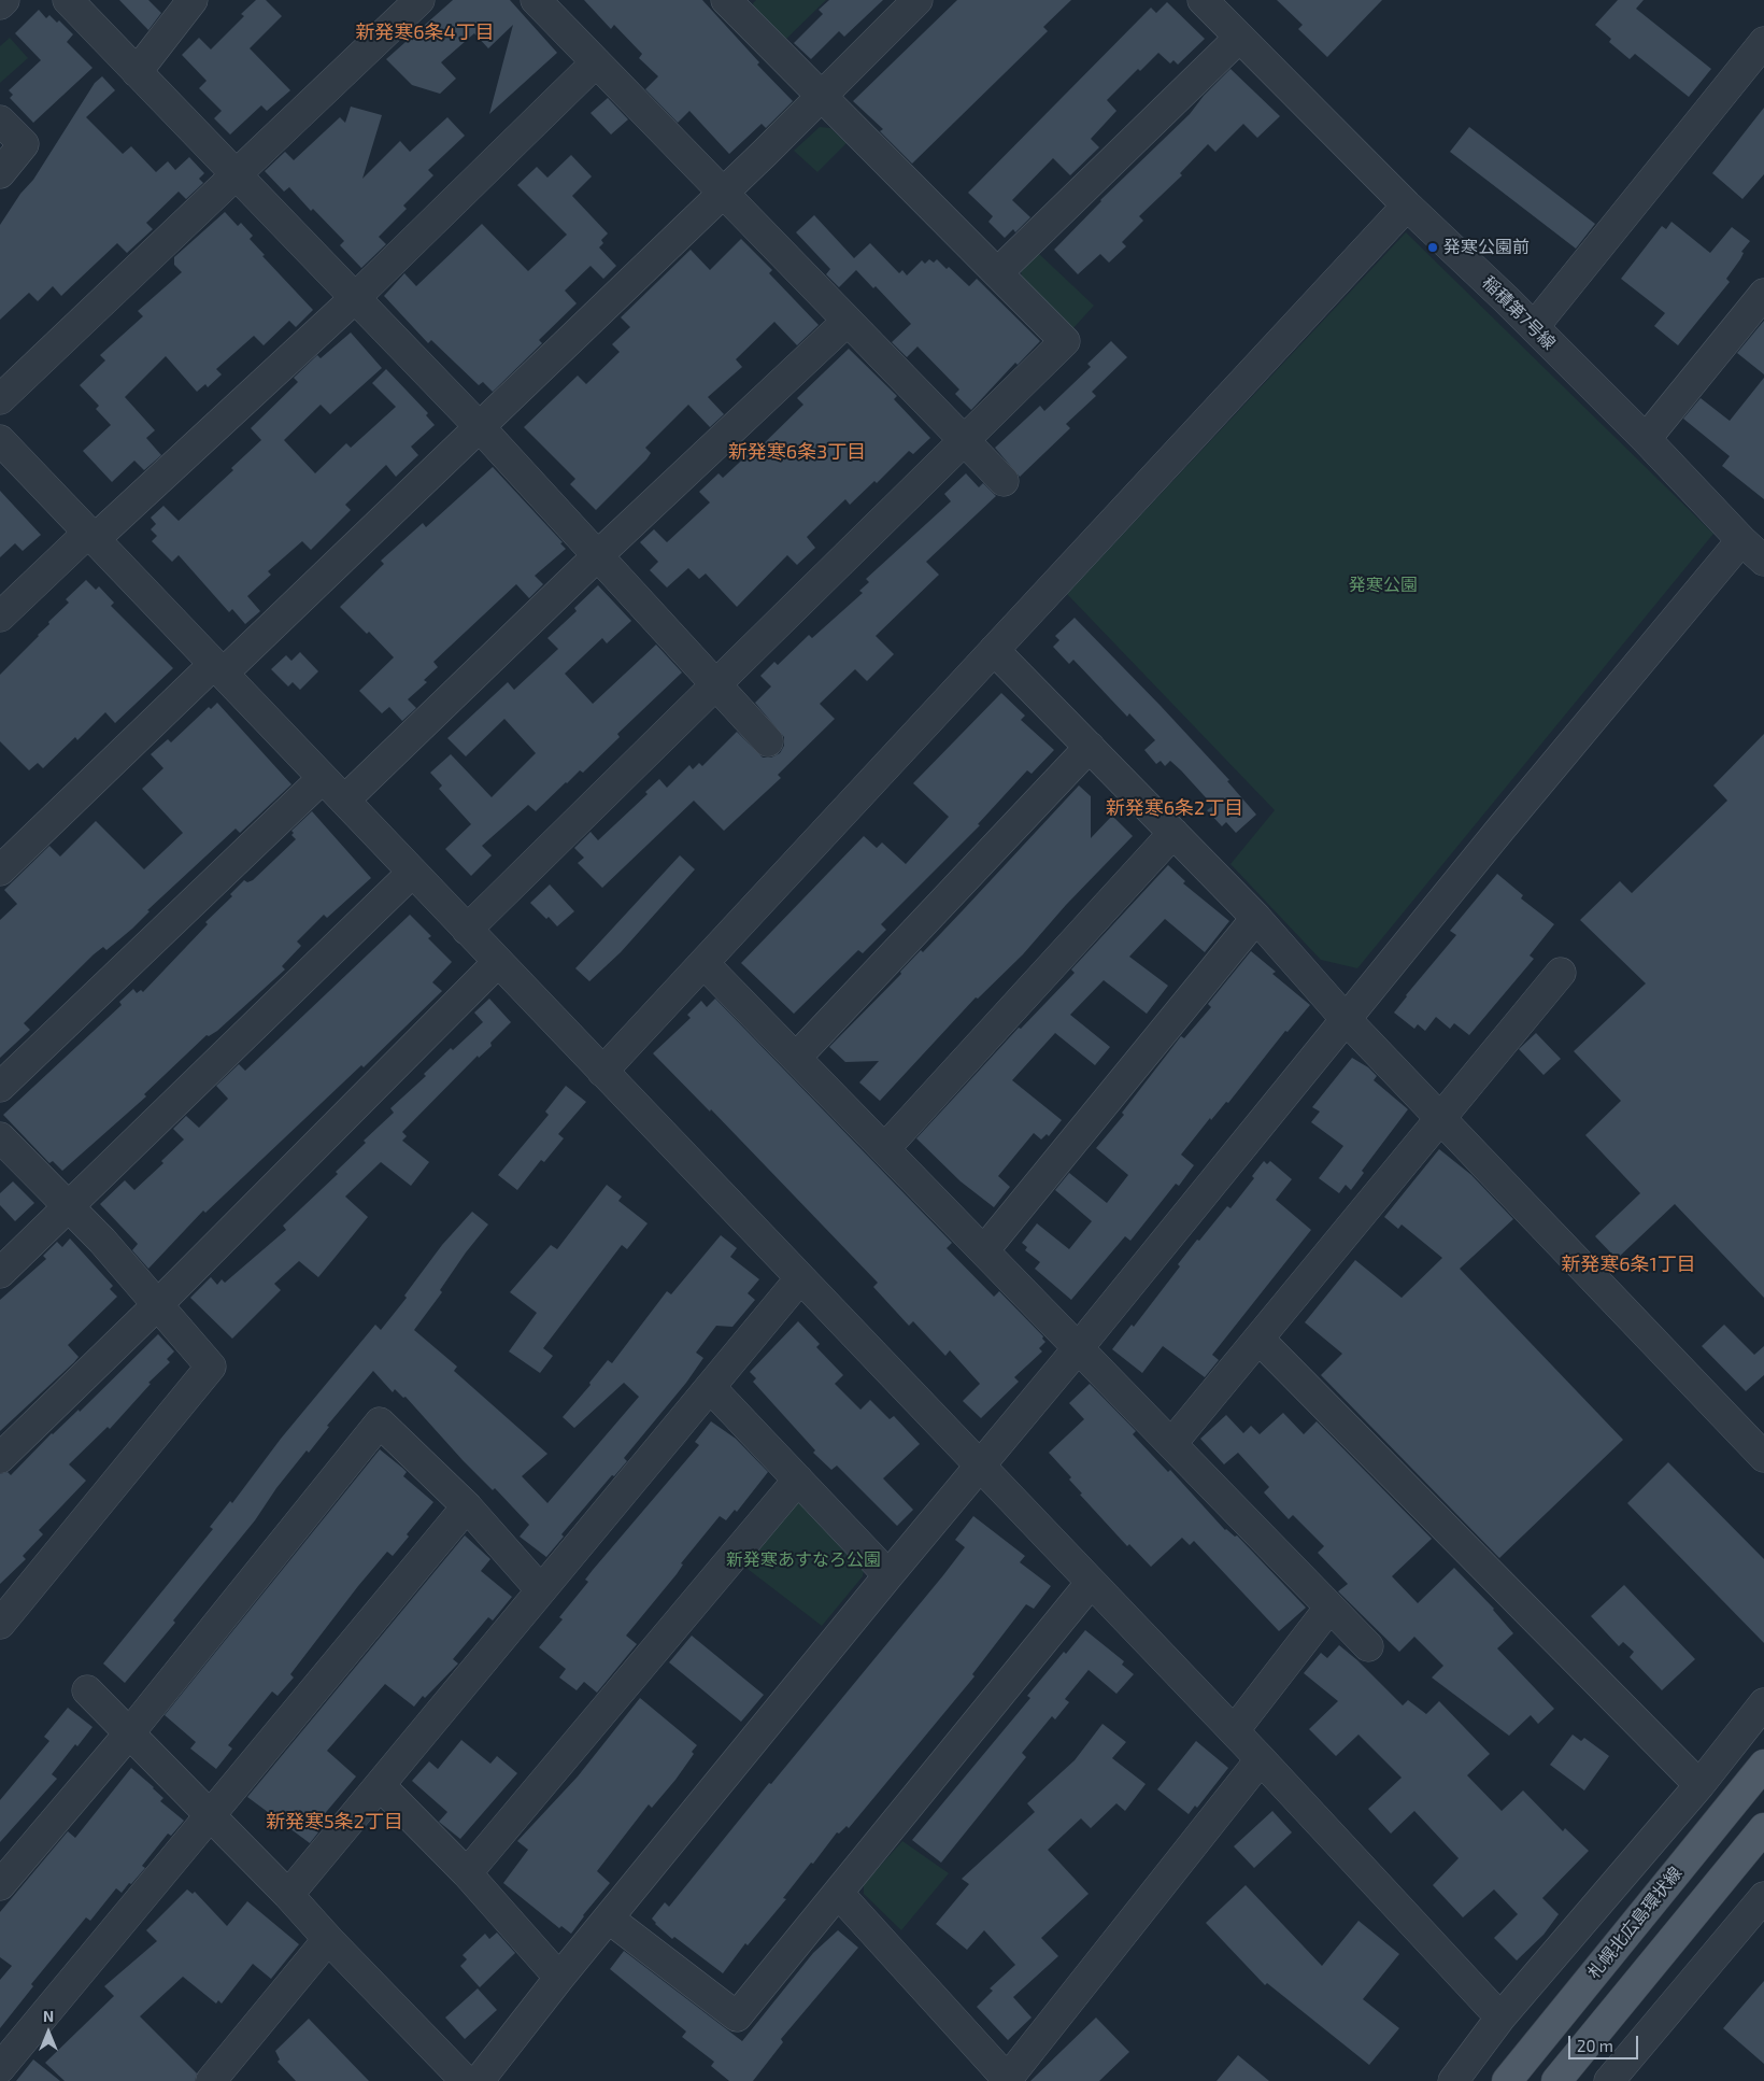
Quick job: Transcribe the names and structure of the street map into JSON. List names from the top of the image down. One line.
{"streets":{"main road":["札幌北広島環状線"],"street":["稲積第7号線"]},"districts":["新発寒6条4丁目","新発寒6条3丁目","新発寒6条2丁目","新発寒6条1丁目","新発寒5条2丁目"],"parks":["発寒公園","新発寒あすなろ公園"],"places":["発寒公園前"],"scale_bar":"20 m","north":"top"}
